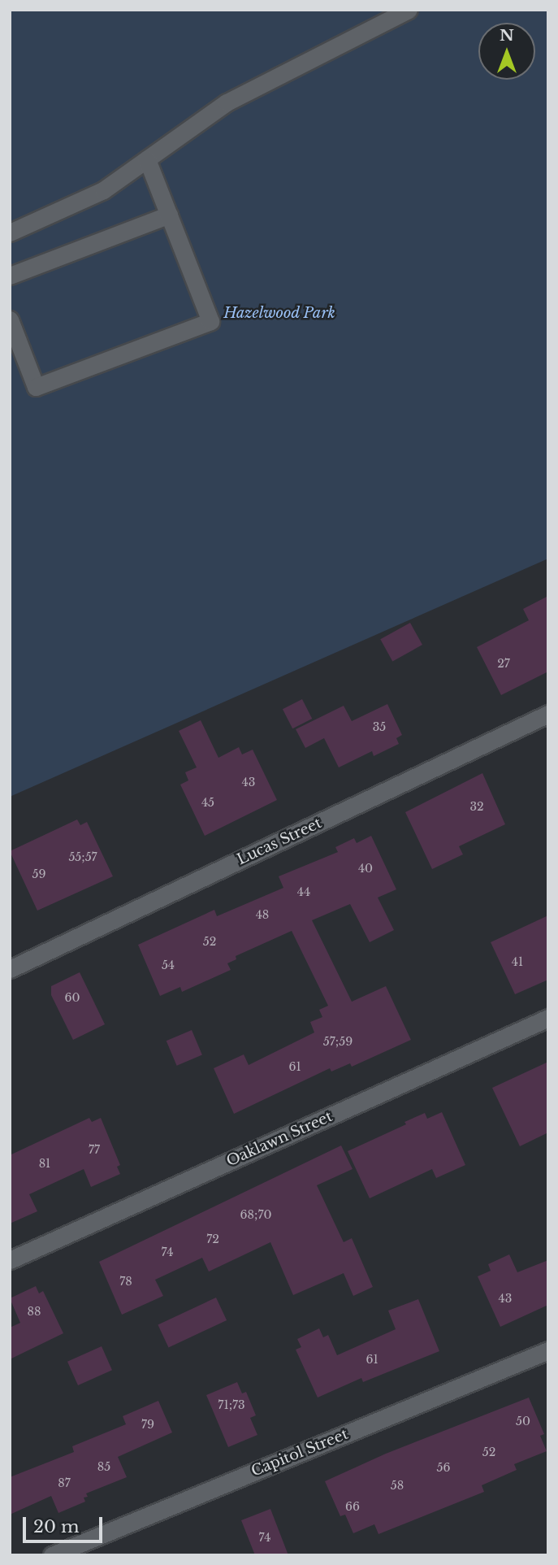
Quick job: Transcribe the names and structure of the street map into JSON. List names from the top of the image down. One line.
{"streets":{"street":["Lucas Street","Oaklawn Street","Capitol Street"]},"parks":["Hazelwood Park"],"house_numbers":["27","35","43","45","32","55;57","40","59","44","48","52","41","54","60","57;59","61","77","81","68;70","72","74","78","43","88","61","71;73","50","79","52","85","56","87","58","66","74"],"scale_bar":"20 m","north":"top"}
